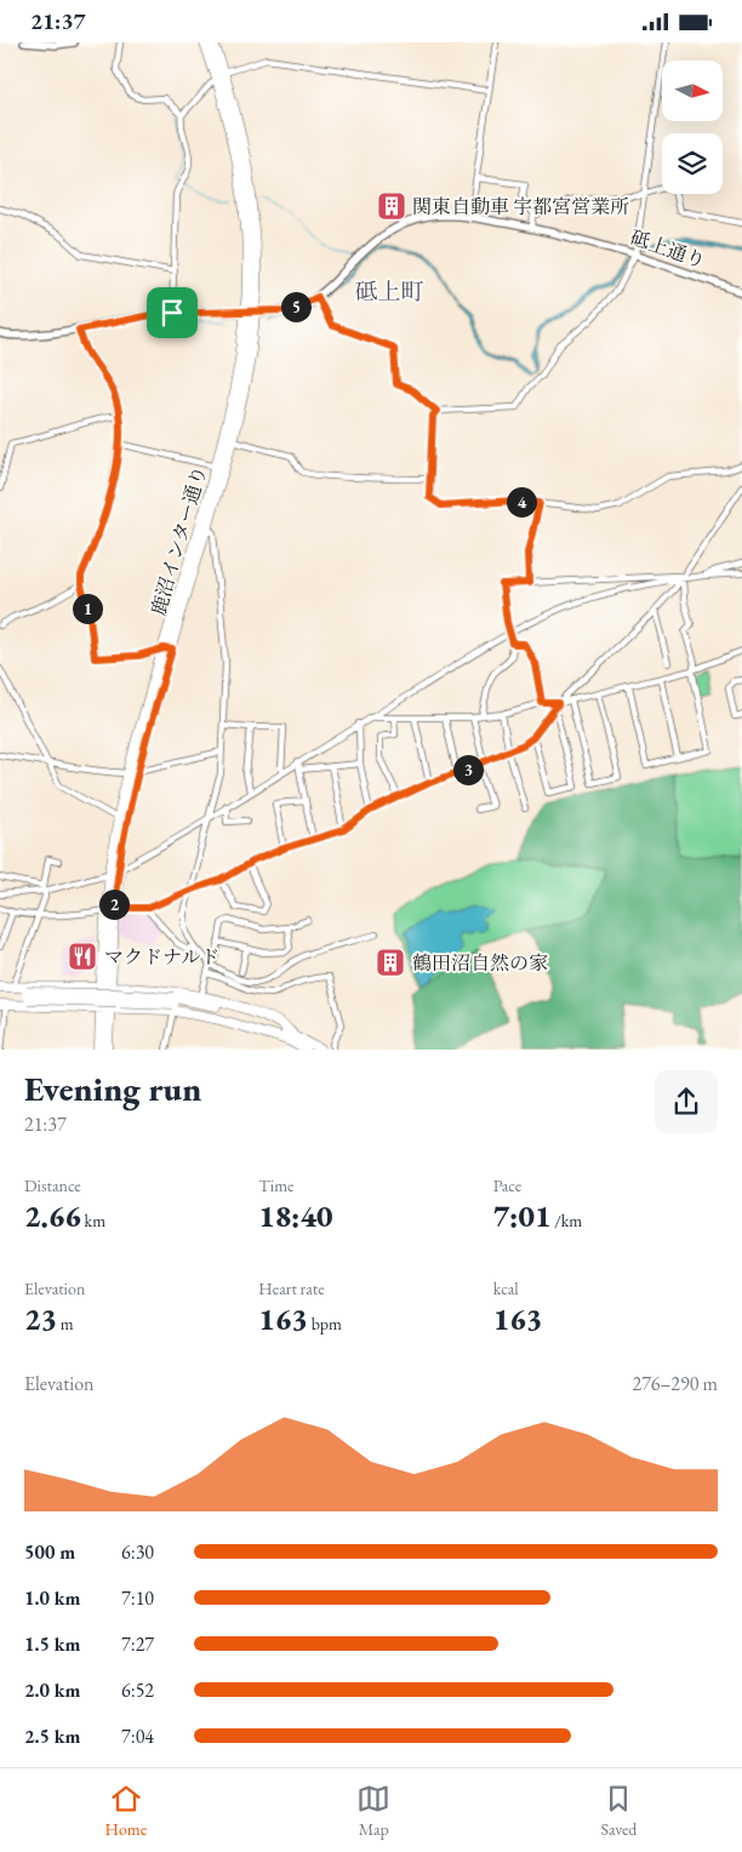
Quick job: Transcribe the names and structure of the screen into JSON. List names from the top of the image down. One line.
{"streets":{"main road":["鹿沼インター通り"],"street":["砥上通り"]},"crossings":[["砥上通り","鹿沼インター通り"]],"districts":["砥上町"],"places":{"building":["関東自動車 宇都宮営業所","鶴田沼自然の家"],"restaurant":["マクドナルド"]},"north":"right","page":{"status":"21:37","pins":["5","4","1","3","2"],"heading":["Evening run","21:37"],"stats":[["Distance","2.66 km"],["Time","18:40"],["Pace","7:01 /km"],["Elevation","23 m"],["Heart rate","163 bpm"],["kcal","163"]],"chart":["Elevation","276–290 m"],"list":[{"name":"500 m","note":"6:30"},{"name":"1.0 km","note":"7:10"},{"name":"1.5 km","note":"7:27"},{"name":"2.0 km","note":"6:52"},{"name":"2.5 km","note":"7:04"}],"tabs":["Home","Map","Saved"]}}
